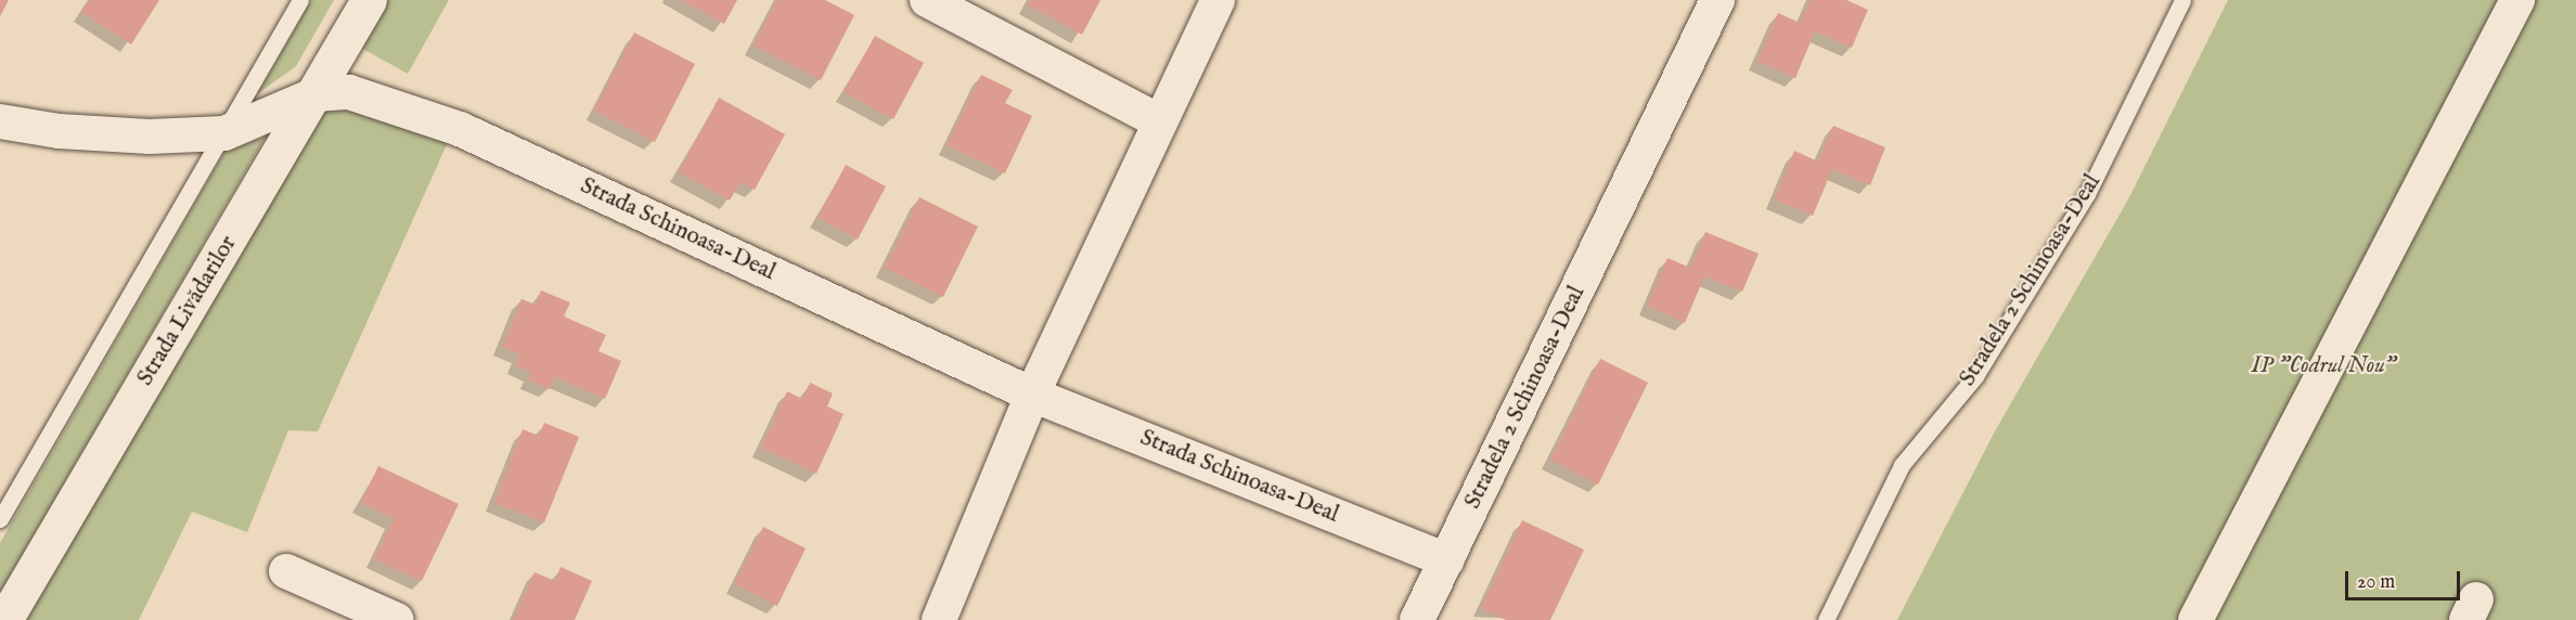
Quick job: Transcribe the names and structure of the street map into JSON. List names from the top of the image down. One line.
{"streets":{"street":["Strada Schinoasa-Deal","Stradela 2 Schinoasa-Deal","Strada Livădarilor"]},"crossings":[["Strada Schinoasa-Deal","Stradela 2 Schinoasa-Deal"],["Strada Schinoasa-Deal","Strada Livădarilor"]],"parks":["IP \"Codrul Nou\""],"scale_bar":"20 m"}
